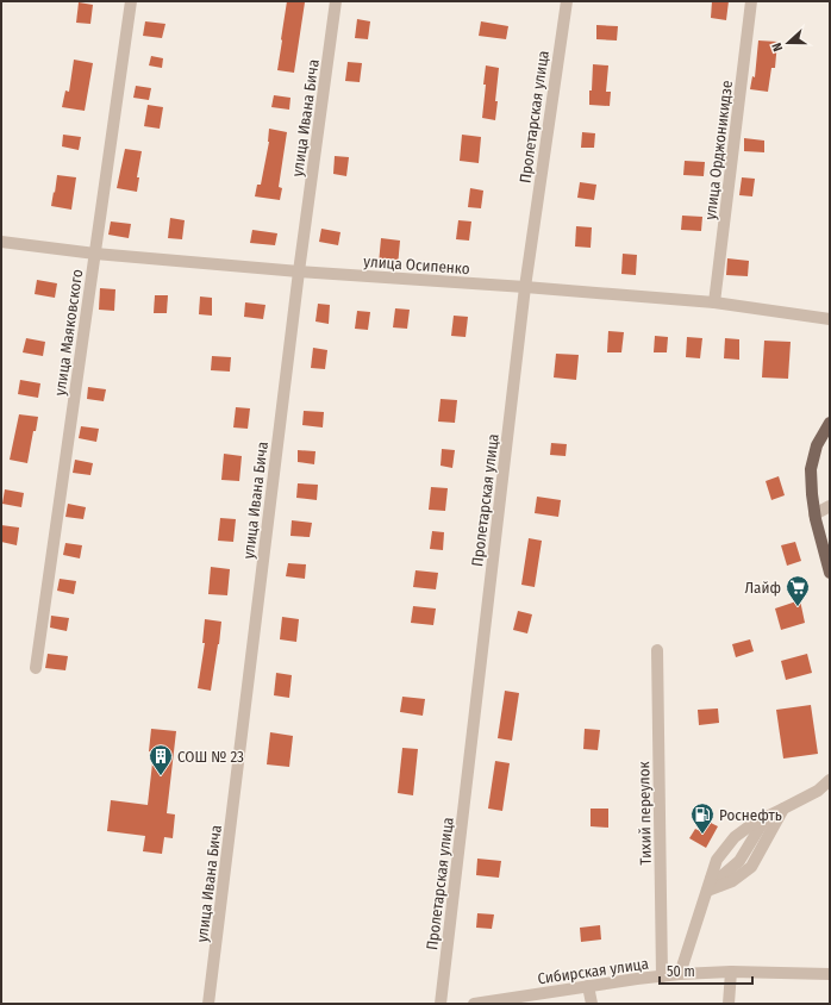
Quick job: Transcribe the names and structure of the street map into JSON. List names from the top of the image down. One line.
{"streets":{"street":["Пролетарская улица","улица Ивана Бича","улица Орджоникидзе","улица Осипенко","улица Маяковского","Тихий переулок","Сибирская улица"]},"crossings":[["Пролетарская улица","улица Осипенко"],["улица Ивана Бича","улица Осипенко"],["улица Орджоникидзе","улица Осипенко"],["улица Осипенко","улица Маяковского"],["Тихий переулок","Сибирская улица"]],"places":{"supermarket":["Лайф"],"building":["СОШ № 23"],"fuel station":["Роснефть"]},"scale_bar":"50 m","north":"left"}
